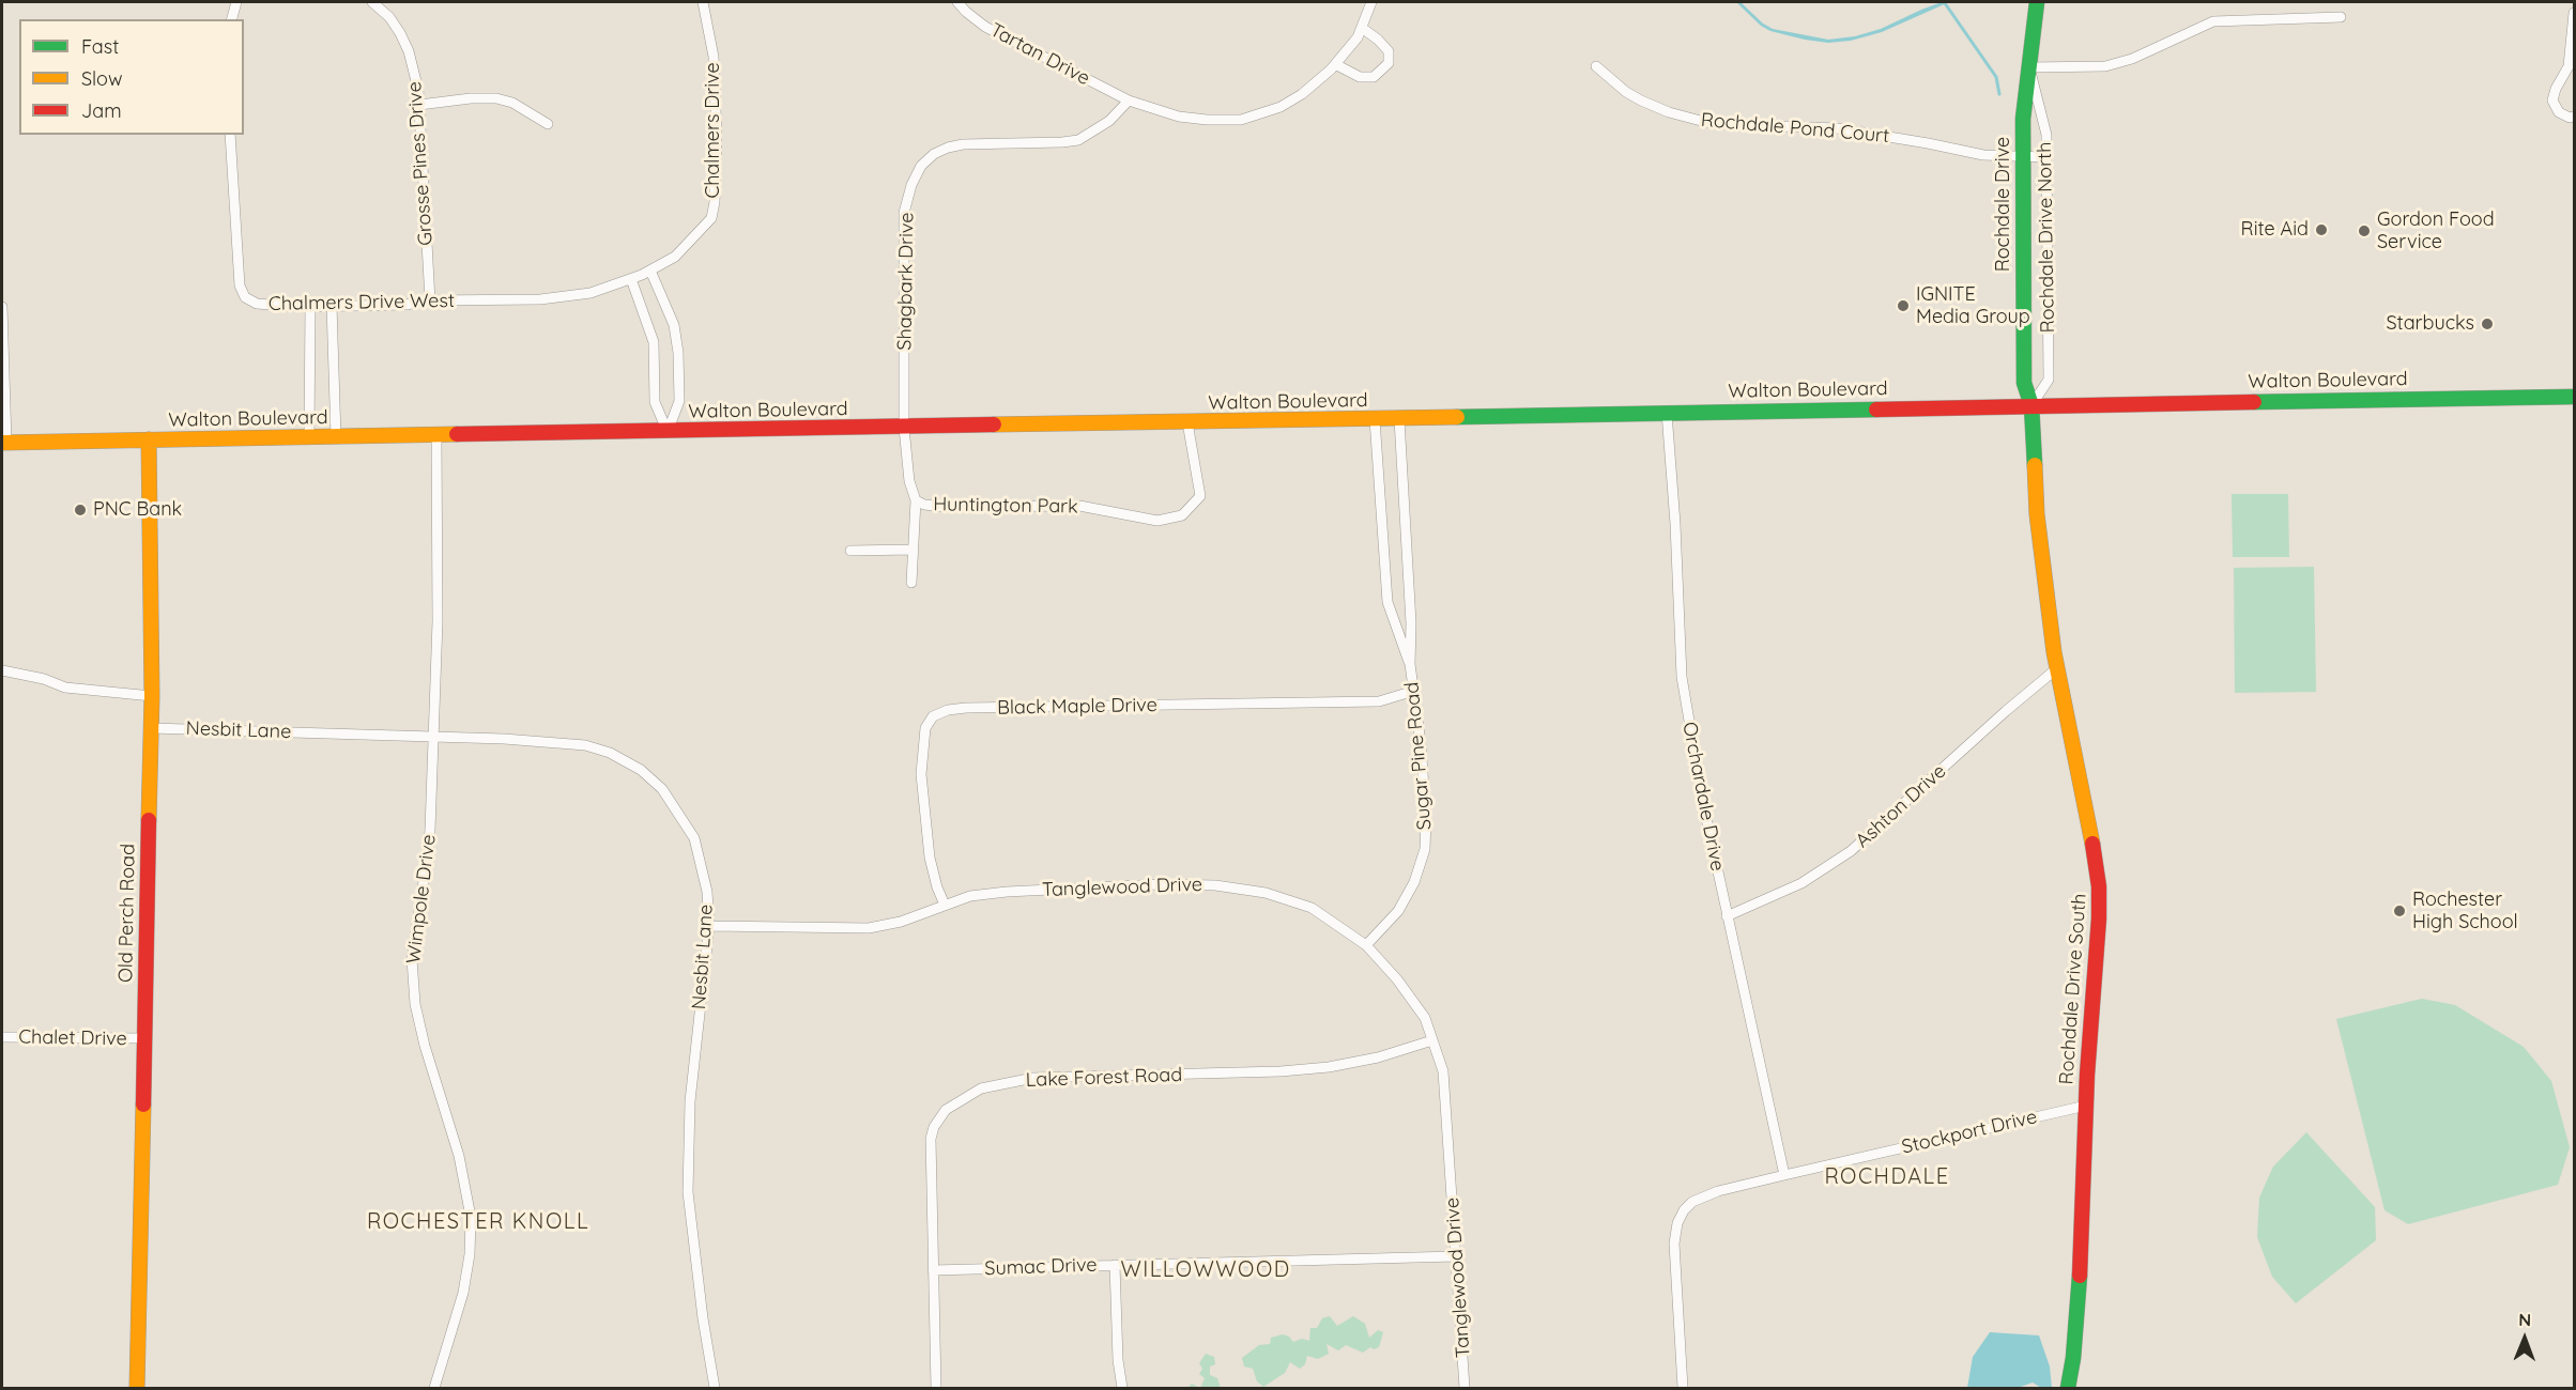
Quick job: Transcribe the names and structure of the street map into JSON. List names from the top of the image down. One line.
{"streets":{"main road":["Rochdale Drive","Walton Boulevard","Old Perch Road","Rochdale Drive South"],"street":["Tartan Drive","Rochdale Pond Court","Chalmers Drive","Grosse Pines Drive","Rochdale Drive North","Shagbark Drive","Chalmers Drive West","Huntington Park","Black Maple Drive","Nesbit Lane","Sugar Pine Road","Orchardale Drive","Ashton Drive","Tanglewood Drive","Wimpole Drive","Chalet Drive","Lake Forest Road","Stockport Drive","Sumac Drive"]},"crossings":[["Tartan Drive","Shagbark Drive"],["Rochdale Pond Court","Rochdale Drive"],["Rochdale Pond Court","Rochdale Drive North"],["Chalmers Drive","Chalmers Drive West"],["Grosse Pines Drive","Chalmers Drive West"],["Rochdale Drive","Rochdale Drive North"],["Rochdale Drive","Walton Boulevard"],["Rochdale Drive","Rochdale Drive South"],["Rochdale Drive North","Walton Boulevard"],["Rochdale Drive North","Rochdale Drive South"],["Shagbark Drive","Walton Boulevard"],["Shagbark Drive","Huntington Park"],["Walton Boulevard","Huntington Park"],["Walton Boulevard","Sugar Pine Road"],["Walton Boulevard","Orchardale Drive"],["Walton Boulevard","Wimpole Drive"],["Walton Boulevard","Old Perch Road"],["Walton Boulevard","Rochdale Drive South"],["Black Maple Drive","Sugar Pine Road"],["Black Maple Drive","Tanglewood Drive"],["Nesbit Lane","Tanglewood Drive"],["Nesbit Lane","Wimpole Drive"],["Nesbit Lane","Old Perch Road"],["Sugar Pine Road","Tanglewood Drive"],["Orchardale Drive","Ashton Drive"],["Orchardale Drive","Stockport Drive"],["Ashton Drive","Rochdale Drive South"],["Tanglewood Drive","Lake Forest Road"],["Tanglewood Drive","Sumac Drive"],["Old Perch Road","Chalet Drive"],["Rochdale Drive South","Stockport Drive"],["Lake Forest Road","Sumac Drive"]],"districts":["ROCHDALE","ROCHESTER KNOLL","WILLOWWOOD"],"places":["Rite Aid","Gordon Food Service","IGNITE Media Group","Starbucks","PNC Bank","Rochester High School"],"legend":["Fast","Slow","Jam"],"north":"top"}
